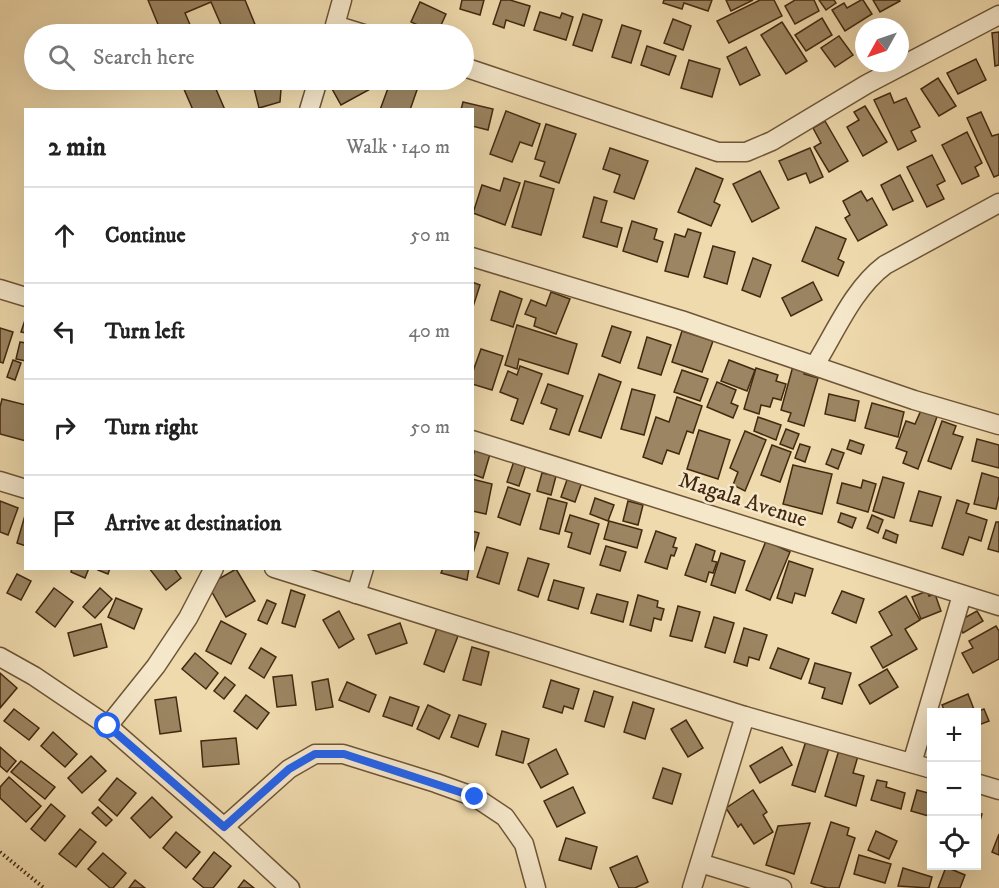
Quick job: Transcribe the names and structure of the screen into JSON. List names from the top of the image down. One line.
{"streets":{"street":["Magala Avenue"]},"north":"bottom left","page":{"search":"Search here","heading":["2 min","Walk · 140 m"],"list":[["Continue","50 m"],["Turn left","40 m"],["Turn right","50 m"],"Arrive at destination"],"map_buttons":["+","−"]}}
